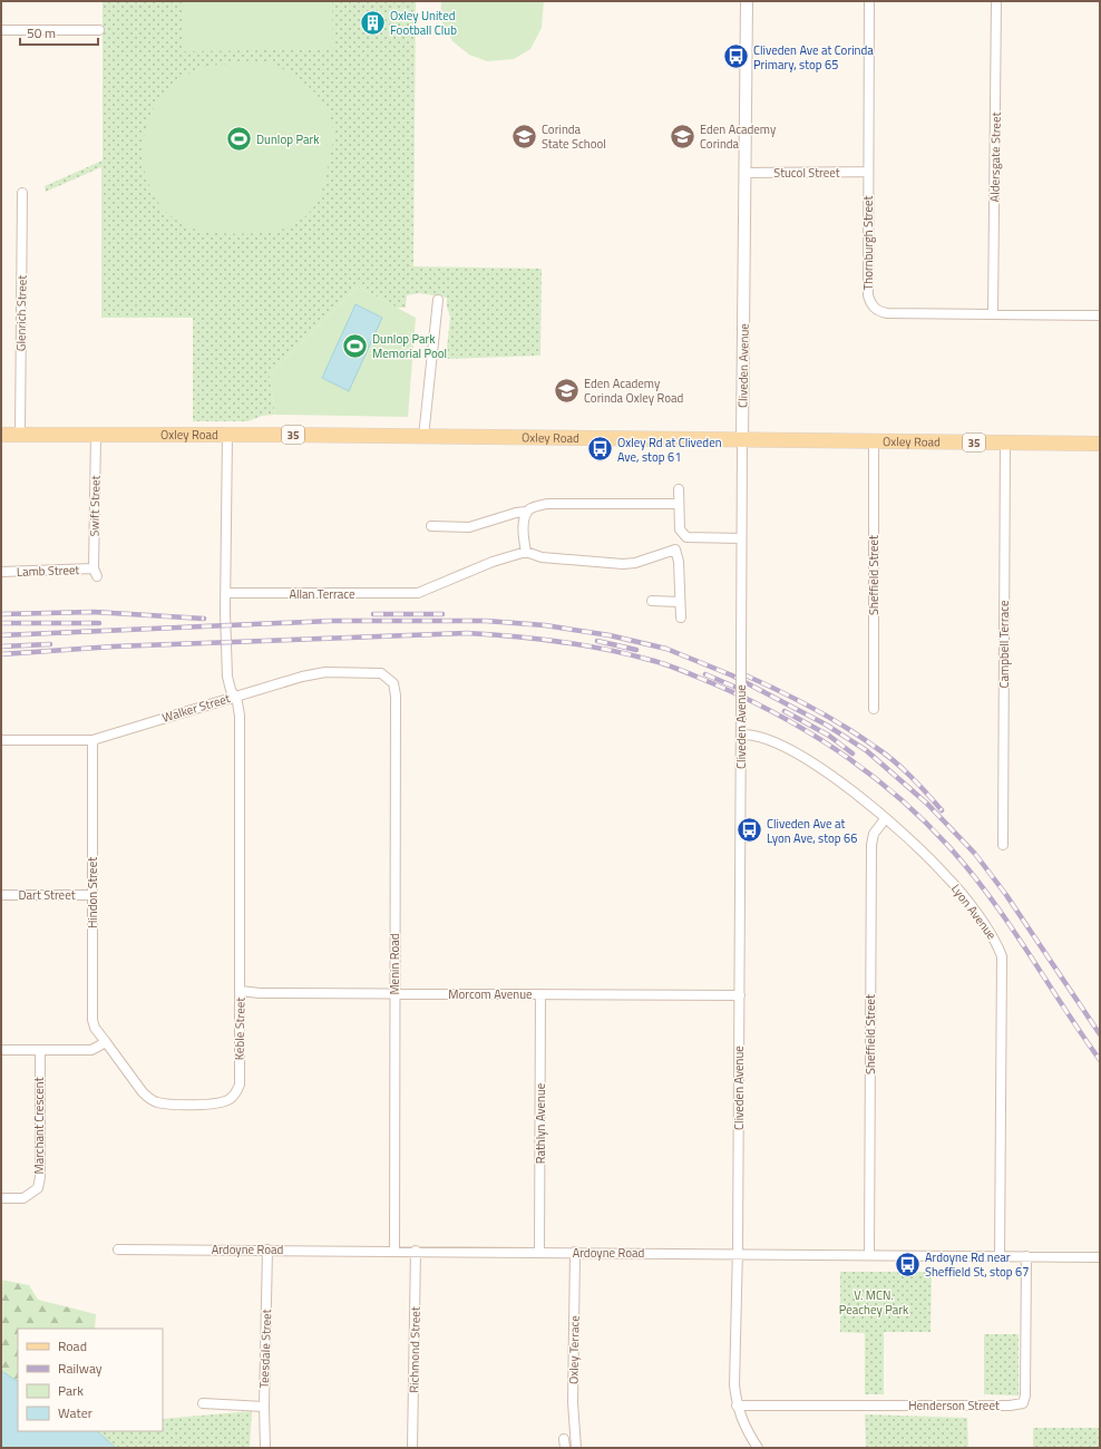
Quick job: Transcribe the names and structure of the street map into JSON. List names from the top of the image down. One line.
{"streets":{"main road":["Oxley Road","35"],"street":["Aldersgate Street","Stucol Street","Thornburgh Street","Glenrich Street","Cliveden Avenue","Swift Street","Lamb Street","Sheffield Street","Allan Terrace","Campbell Terrace","Walker Street","Hindon Street","Dart Street","Lyon Avenue","Menin Road","Morcom Avenue","Keble Street","Rathlyn Avenue","Marchant Crescent","Ardoyne Road","Teesdale Street","Richmond Street","Oxley Terrace","Henderson Street"]},"crossings":[["Aldersgate Street","Thornburgh Street"],["Stucol Street","Thornburgh Street"],["Stucol Street","Cliveden Avenue"],["Glenrich Street","Oxley Road"],["Cliveden Avenue","Oxley Road"],["Cliveden Avenue","Lyon Avenue"],["Cliveden Avenue","Morcom Avenue"],["Cliveden Avenue","Ardoyne Road"],["Cliveden Avenue","Henderson Street"],["Oxley Road","Swift Street"],["Oxley Road","Sheffield Street"],["Oxley Road","Campbell Terrace"],["Swift Street","Lamb Street"],["Sheffield Street","Lyon Avenue"],["Sheffield Street","Ardoyne Road"],["Walker Street","Hindon Street"],["Walker Street","Menin Road"],["Walker Street","Keble Street"],["Hindon Street","Dart Street"],["Hindon Street","Keble Street"],["Lyon Avenue","Ardoyne Road"],["Menin Road","Morcom Avenue"],["Menin Road","Ardoyne Road"],["Morcom Avenue","Keble Street"],["Morcom Avenue","Rathlyn Avenue"],["Rathlyn Avenue","Ardoyne Road"],["Ardoyne Road","Teesdale Street"],["Ardoyne Road","Richmond Street"],["Ardoyne Road","Oxley Terrace"],["Ardoyne Road","Henderson Street"]],"parks":["V. MCN. Peachey Park"],"places":{"building":["Oxley United Football Club"],"bus stop":["Cliveden Ave at Corinda Primary, stop 65","Oxley Rd at Cliveden Ave, stop 61","Cliveden Ave at Lyon Ave, stop 66","Ardoyne Rd near Sheffield St, stop 67"],"school or university":["Corinda State School","Eden Academy Corinda","Eden Academy Corinda Oxley Road"],"sports":["Dunlop Park","Dunlop Park Memorial Pool"]},"legend":["Road","Railway","Park","Water"],"scale_bar":"50 m"}
